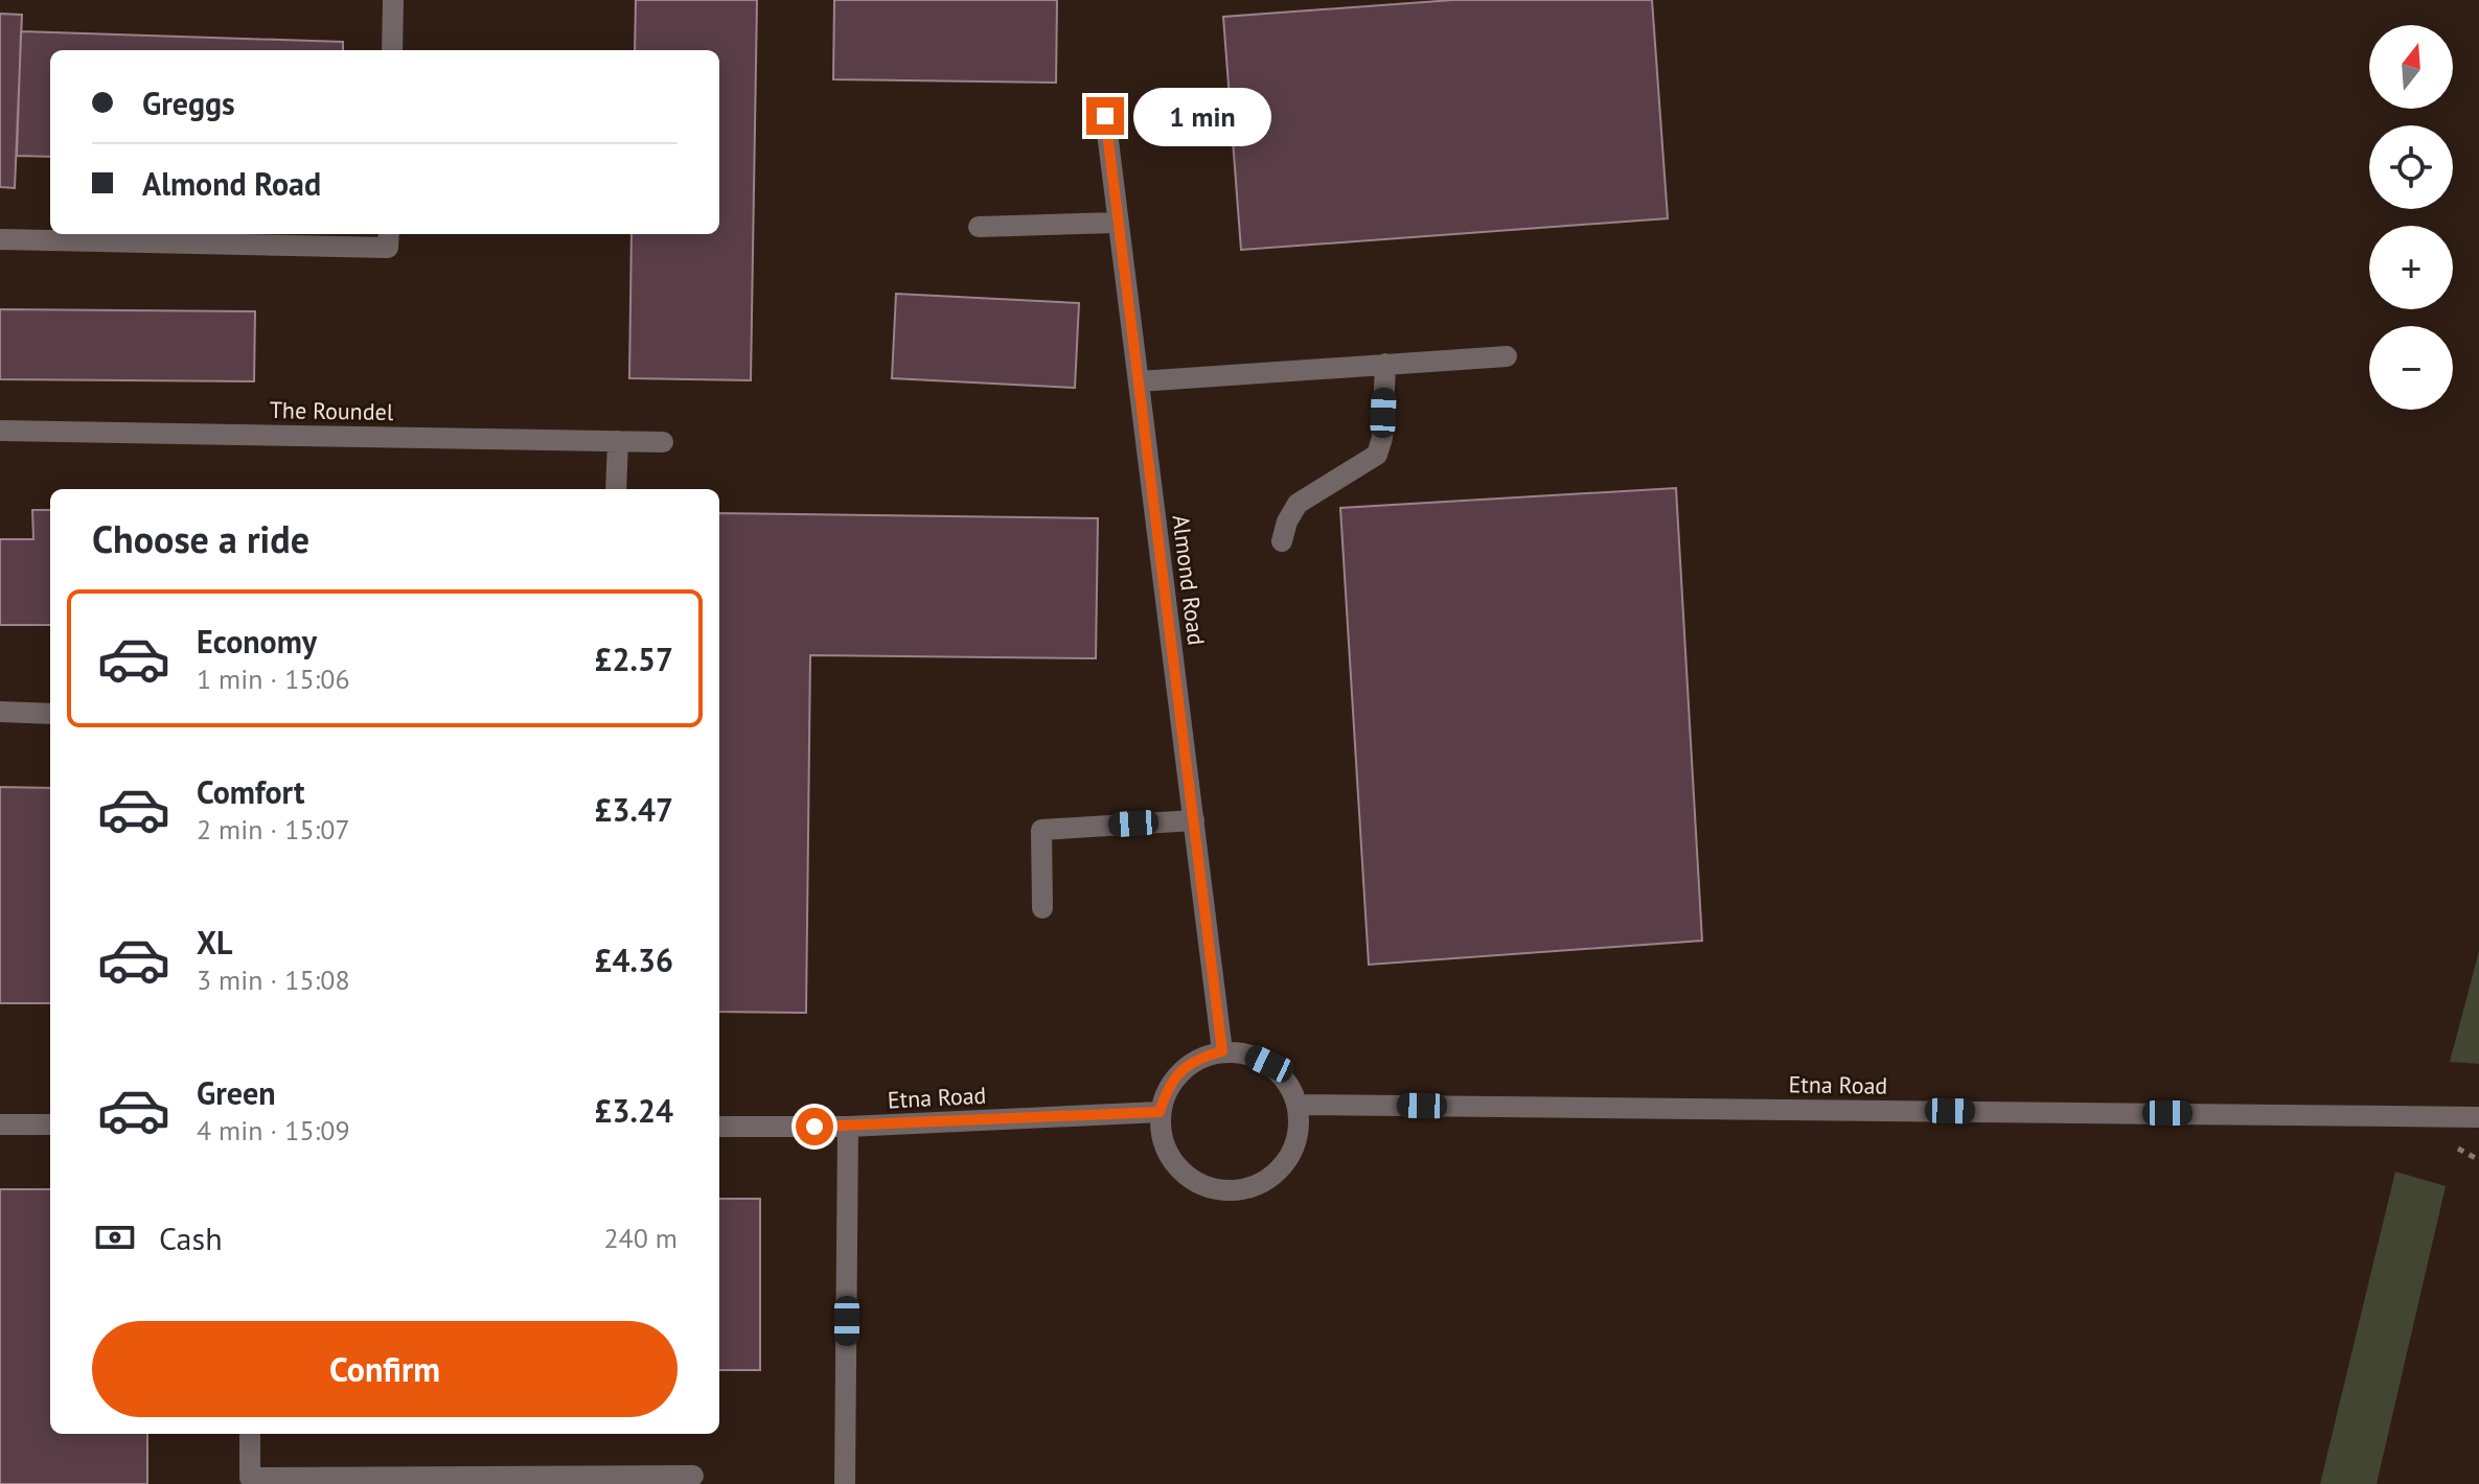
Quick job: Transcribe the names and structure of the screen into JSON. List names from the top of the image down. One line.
{"streets":{"street":["The Roundel","Almond Road","Etna Road"]},"crossings":[["Almond Road","Etna Road"]],"north":"top","page":{"map_buttons":["+","−"],"banner":["Greggs","Almond Road"],"bubble":"1 min","heading":"Choose a ride","list":[{"name":"Economy","note":"1 min · 15:06","value":"£2.57"},{"name":"Comfort","note":"2 min · 15:07","value":"£3.47"},{"name":"XL","note":"3 min · 15:08","value":"£4.36"},{"name":"Green","note":"4 min · 15:09","value":"£3.24"}],"pay":["Cash","240 m"],"buttons":"Confirm"}}
